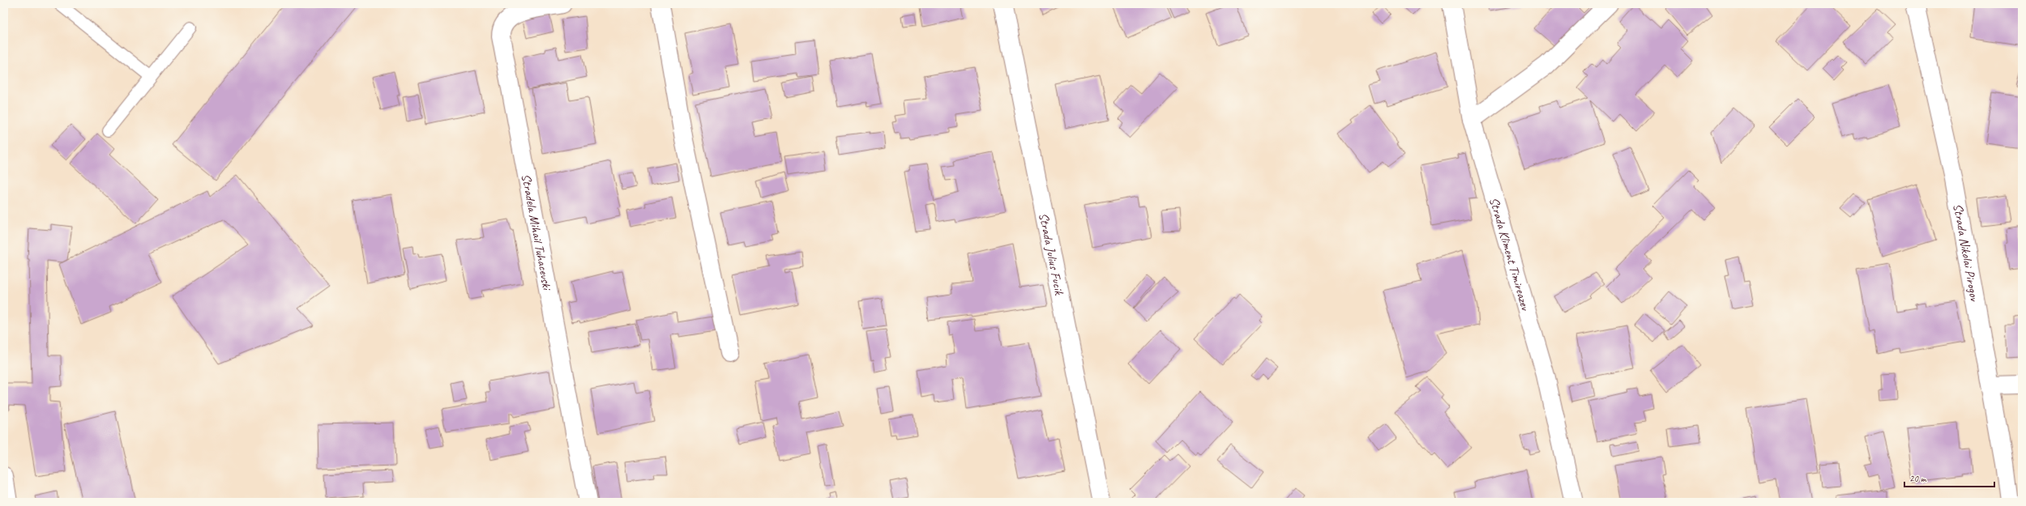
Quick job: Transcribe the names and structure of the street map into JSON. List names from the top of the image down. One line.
{"streets":{"street":["Stradela Mihail Tuhacevski","Strada Nikolai Pirogov","Strada Julius Fucik","Strada Kliment Timireazev"]},"scale_bar":"20 m"}
